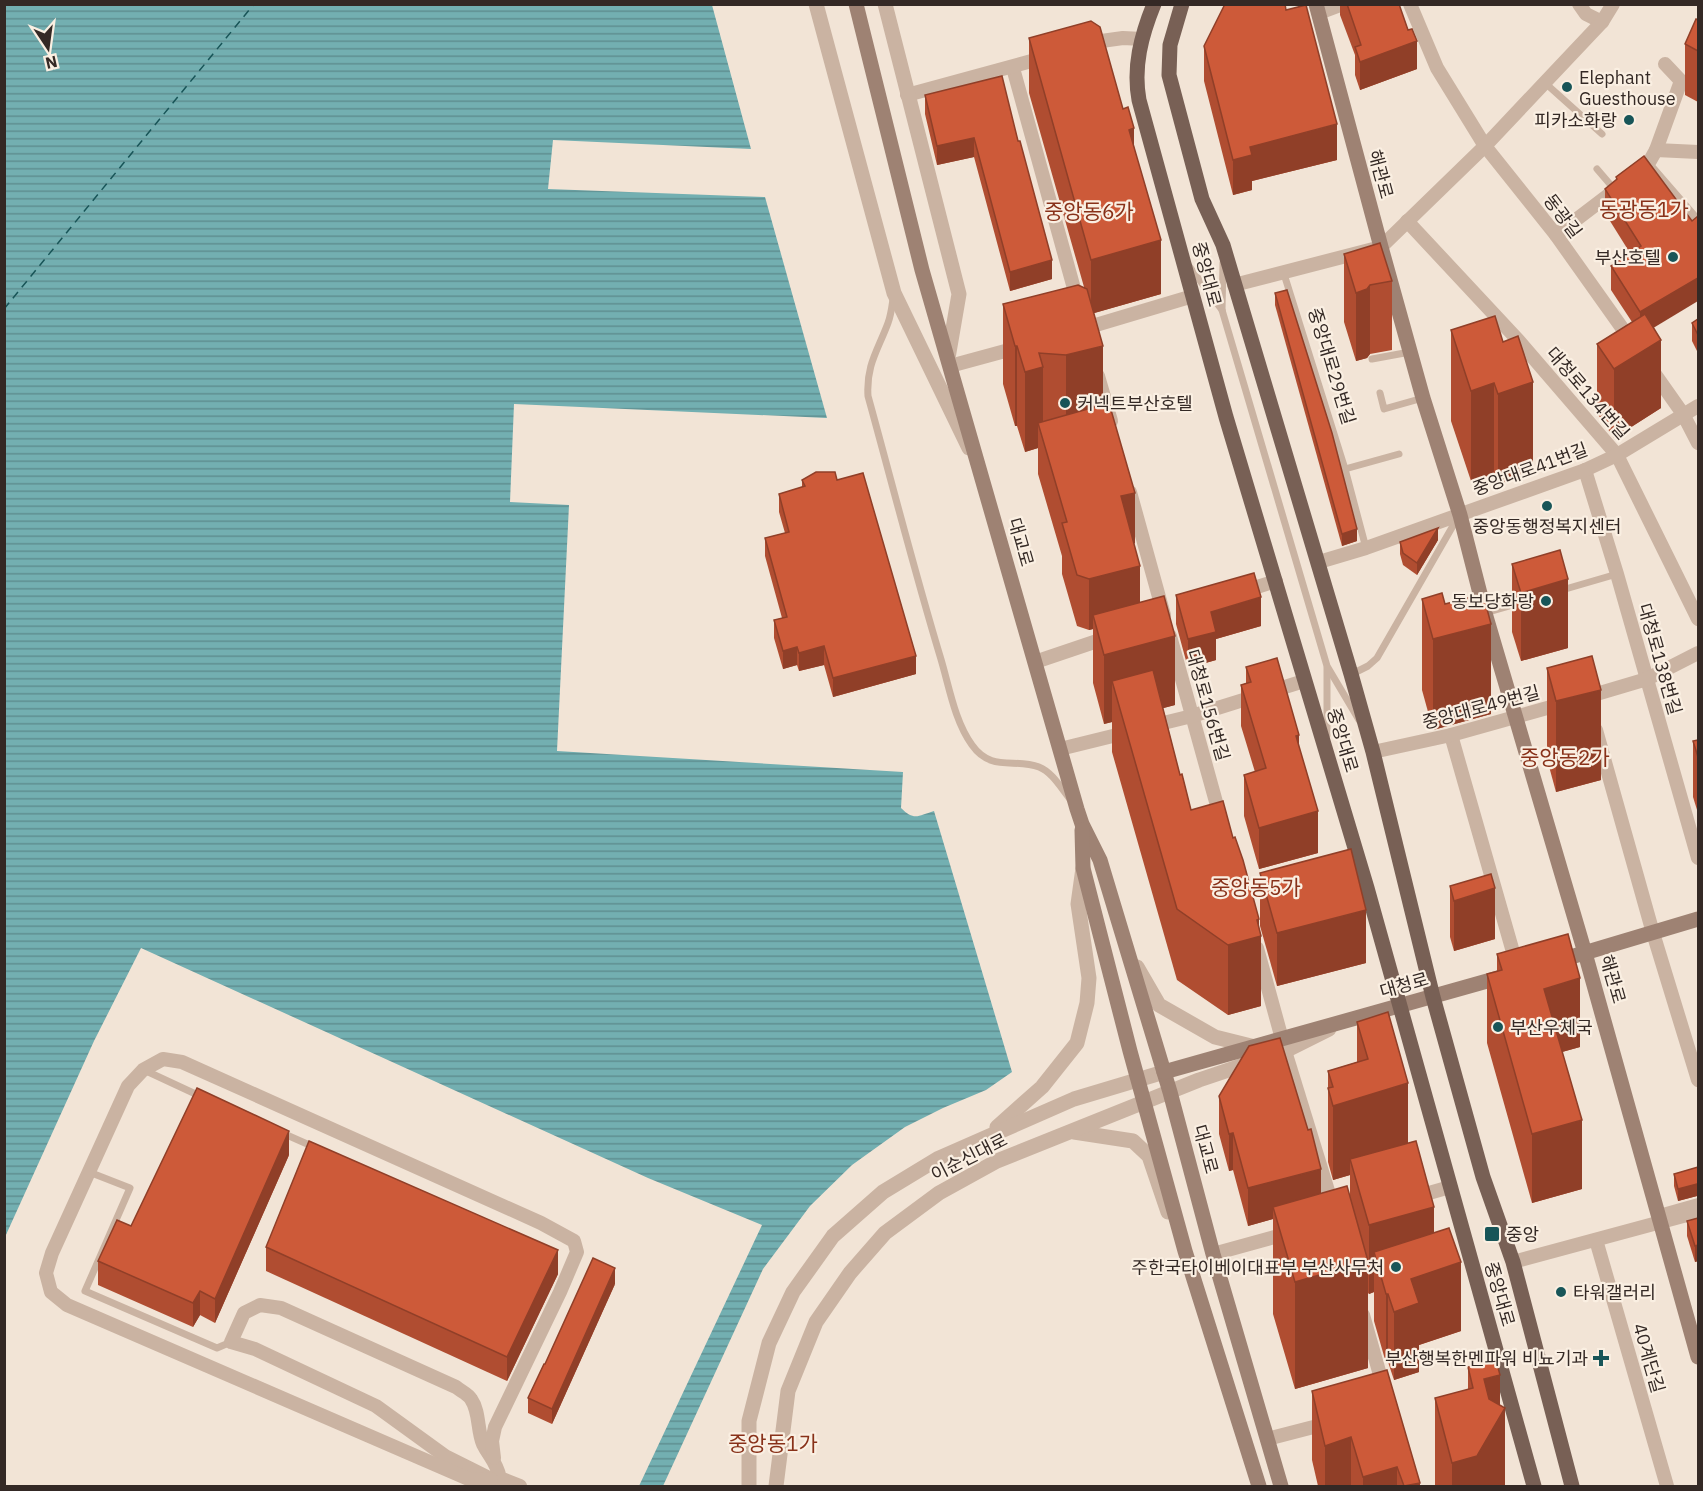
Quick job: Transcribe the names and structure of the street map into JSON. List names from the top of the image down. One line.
{"streets":{"main road":["해관로","중앙대로","대교로","대청로"],"street":["동광길","대청로134번길","중앙대로41번길","대청로138번길","대청로156번길","중앙대로49번길","이순신대로","40계단길"],"lane":["중앙대로29번길"]},"crossings":[["해관로","중앙대로41번길"],["해관로","중앙대로49번길"],["해관로","대청로"],["동광길","중앙대로41번길"],["중앙대로","중앙대로41번길"],["중앙대로","중앙대로49번길"],["중앙대로","대청로"],["대청로134번길","중앙대로41번길"],["중앙대로41번길","대청로138번길"],["대교로","대청로"],["대교로","이순신대로"],["대청로138번길","중앙대로49번길"],["대청로","이순신대로"]],"districts":["동광동1가","중앙동6가","중앙동2가","중앙동5가","중앙동1가"],"places":{"other":["Elephant Guesthouse","피카소화랑","부산호텔","커넥트부산호텔","중앙동행정복지센터","동보당화랑","부산우체국","주한국타이베이대표부 부산사무처","타워갤러리"],"transit":["중앙"],"health":["부산행복한멘파워 비뇨기과"]},"north":"bottom"}
